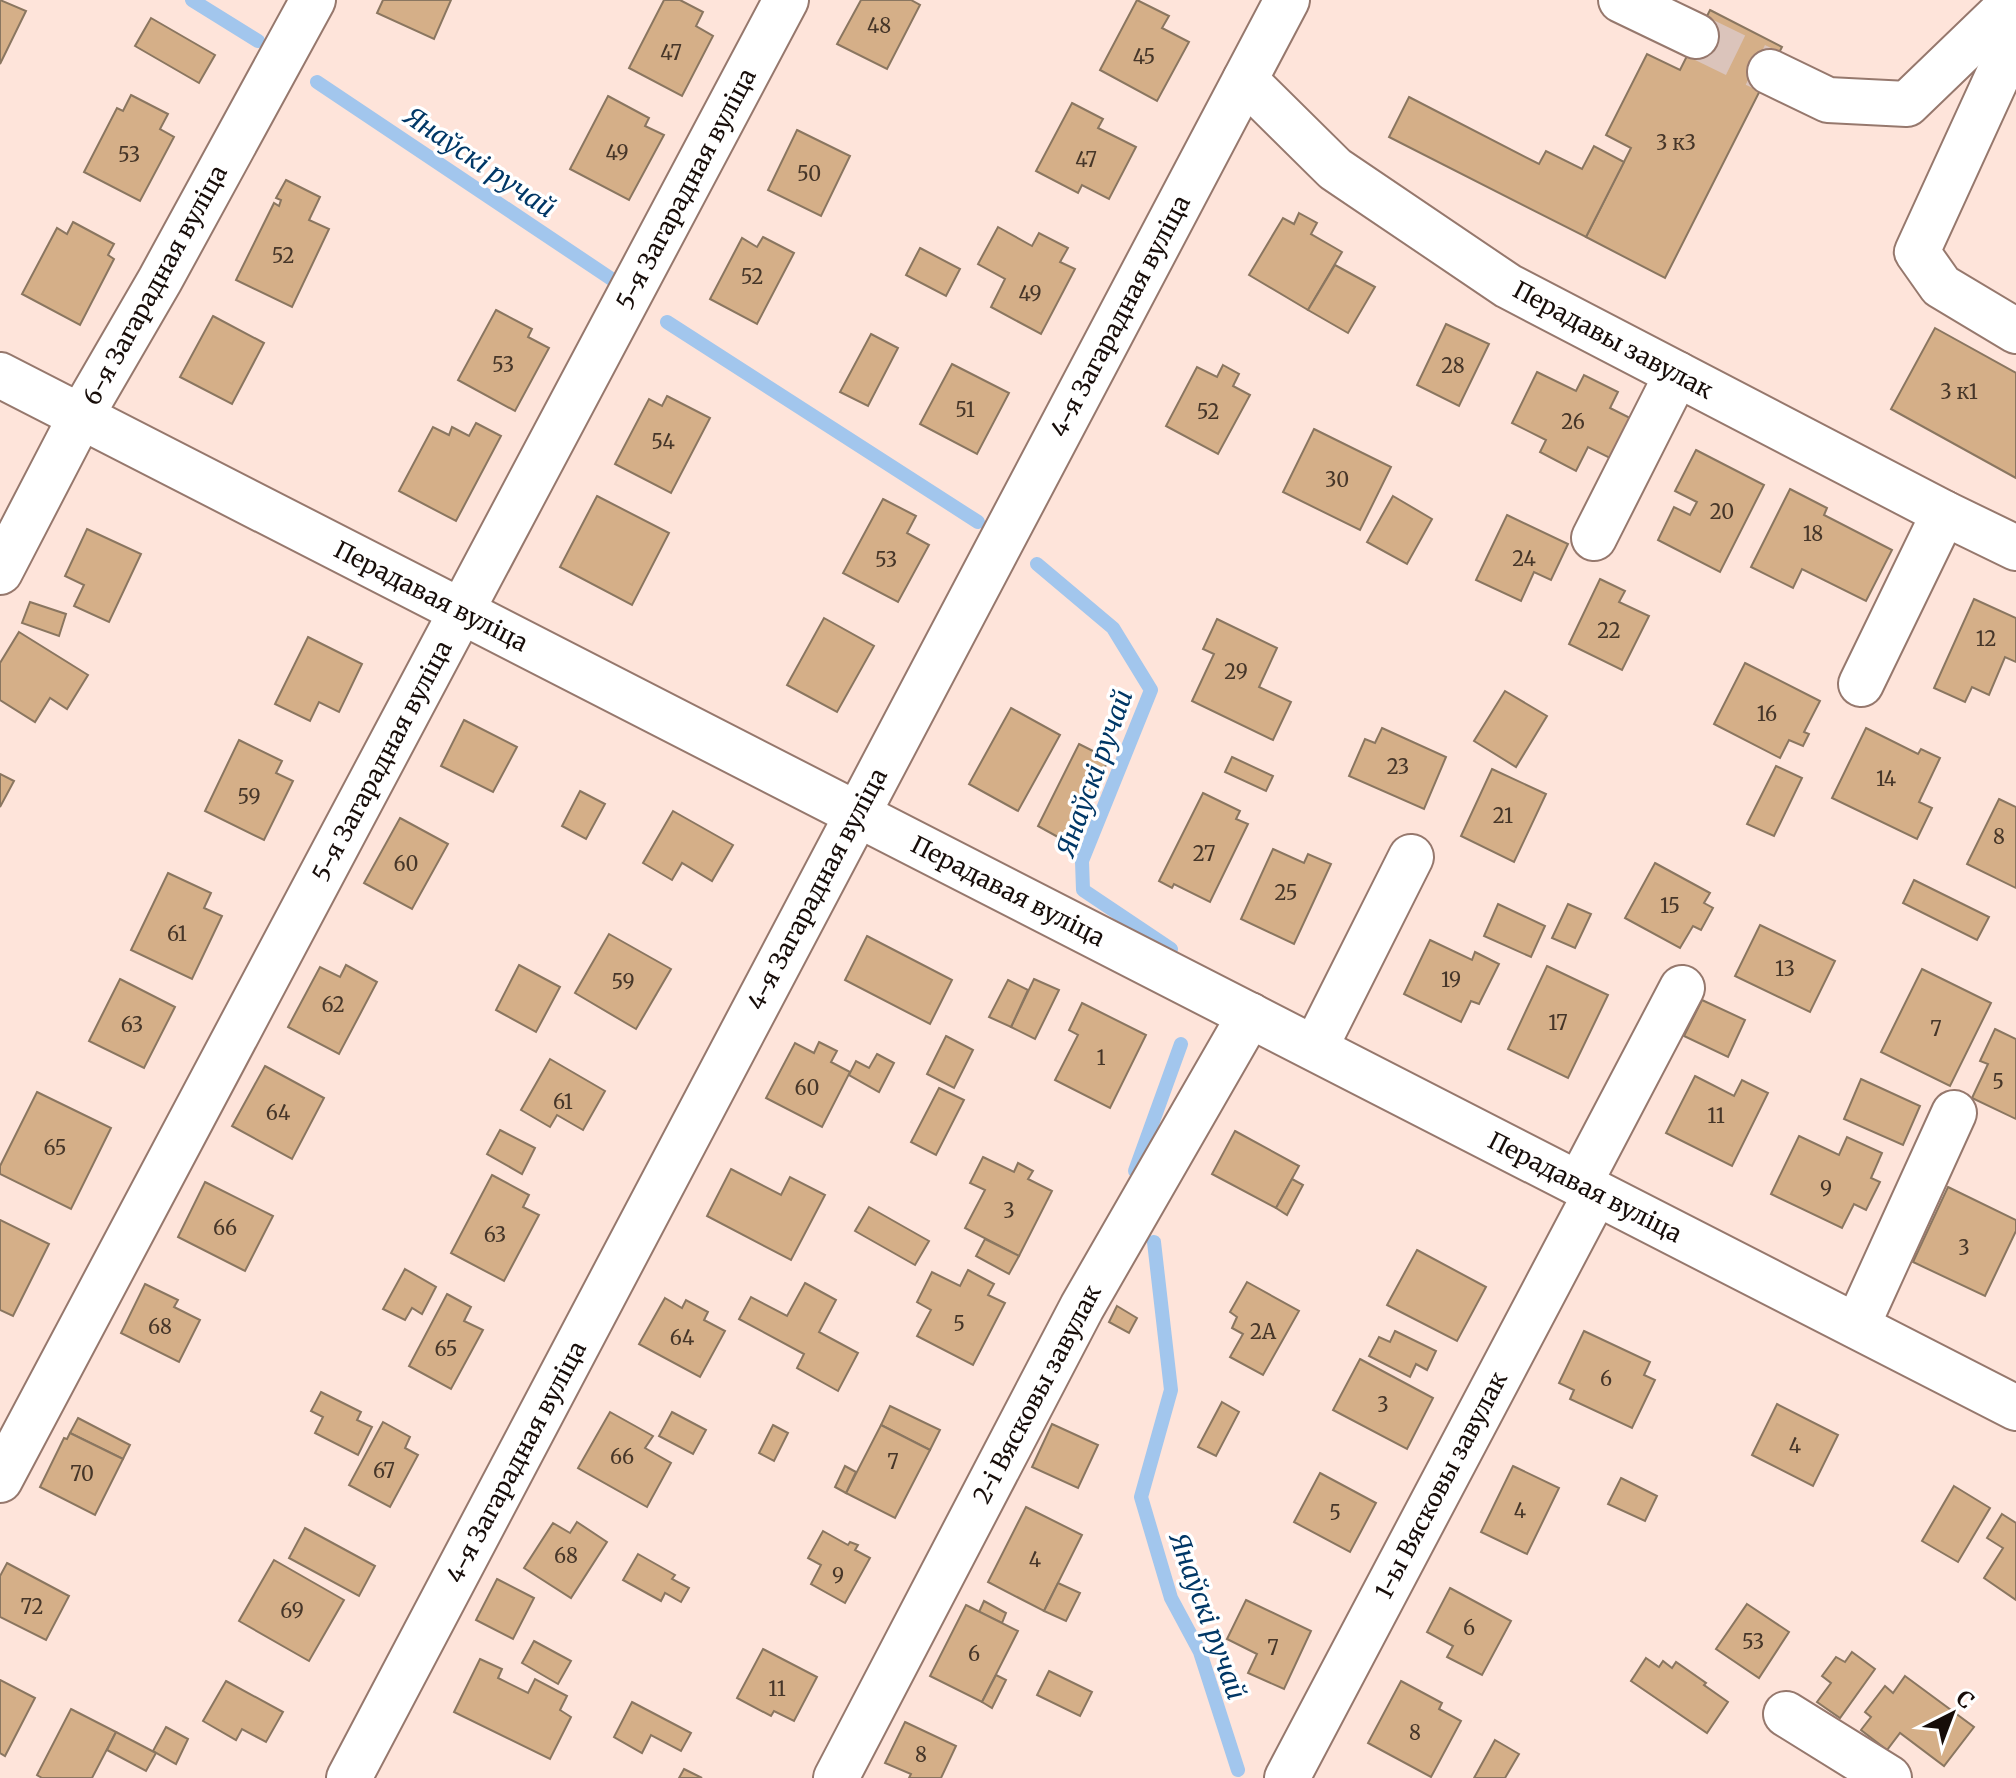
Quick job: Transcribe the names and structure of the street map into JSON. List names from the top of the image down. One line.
{"streets":{"street":["5-я Загарадная вуліца","6-я Загарадная вуліца","4-я Загарадная вуліца","Перадавы завулак","Перадавая вуліца","2-і Вясковы завулак","1-ы Вясковы завулак"]},"crossings":[["5-я Загарадная вуліца","Перадавая вуліца"],["6-я Загарадная вуліца","Перадавая вуліца"],["4-я Загарадная вуліца","Перадавы завулак"],["4-я Загарадная вуліца","Перадавая вуліца"],["Перадавая вуліца","2-і Вясковы завулак"],["Перадавая вуліца","1-ы Вясковы завулак"]],"water":["Янаўскі ручай"],"house_numbers":["48","47","45","3 к3","49","53","47","50","52","52","49","53","28","3 к1","51","52","26","54","30","20","18","24","53","22","12","29","16","23","14","59","21","8","27","60","25","15","61","13","19","59","62","17","63","7","1","5","60","61","64","11","65","9","3","66","63","3","5","68","2А","64","65","6","3","4","66","7","67","70","4","5","68","4","9","72","69","6","53","7","6","11","8","8"],"north":"top right"}
